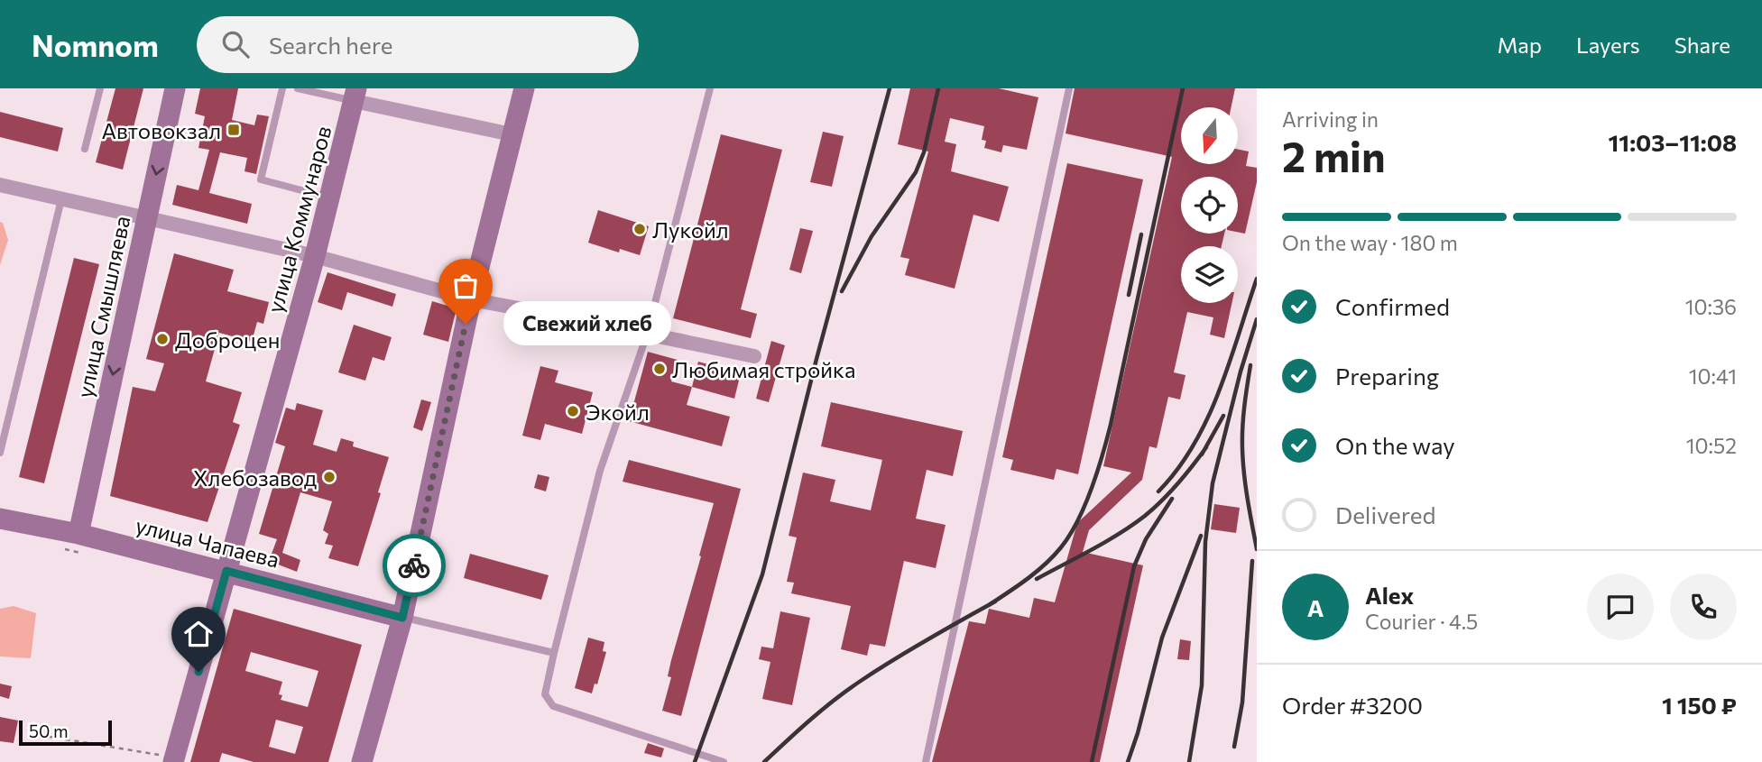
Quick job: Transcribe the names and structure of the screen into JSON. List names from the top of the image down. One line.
{"streets":{"street":["улица Коммунаров","улица Смышляева","улица Чапаева"]},"crossings":[["улица Коммунаров","улица Чапаева"],["улица Смышляева","улица Чапаева"]],"one_way":["улица Смышляева"],"places":{"transit":["Автовокзал"],"other":["Лукойл","Свежий хлеб","Доброцен","Любимая стройка","Экойл","Хлебозавод"]},"scale_bar":"50 m","north":"bottom","page":{"header":"Nomnom","search":"Search here","nav":["Map","Layers","Share"],"heading":["2 min","Arriving in","11:03–11:08"],"panel":["Alex","Courier · 4.5","Order #3200","1 150 ₽"],"bar":"On the way · 180 m","list":[["Confirmed","10:36"],["Preparing","10:41"],["On the way","10:52"],"Delivered"],"bubble":"Свежий хлеб","round":"A","scale":"50 m"}}
